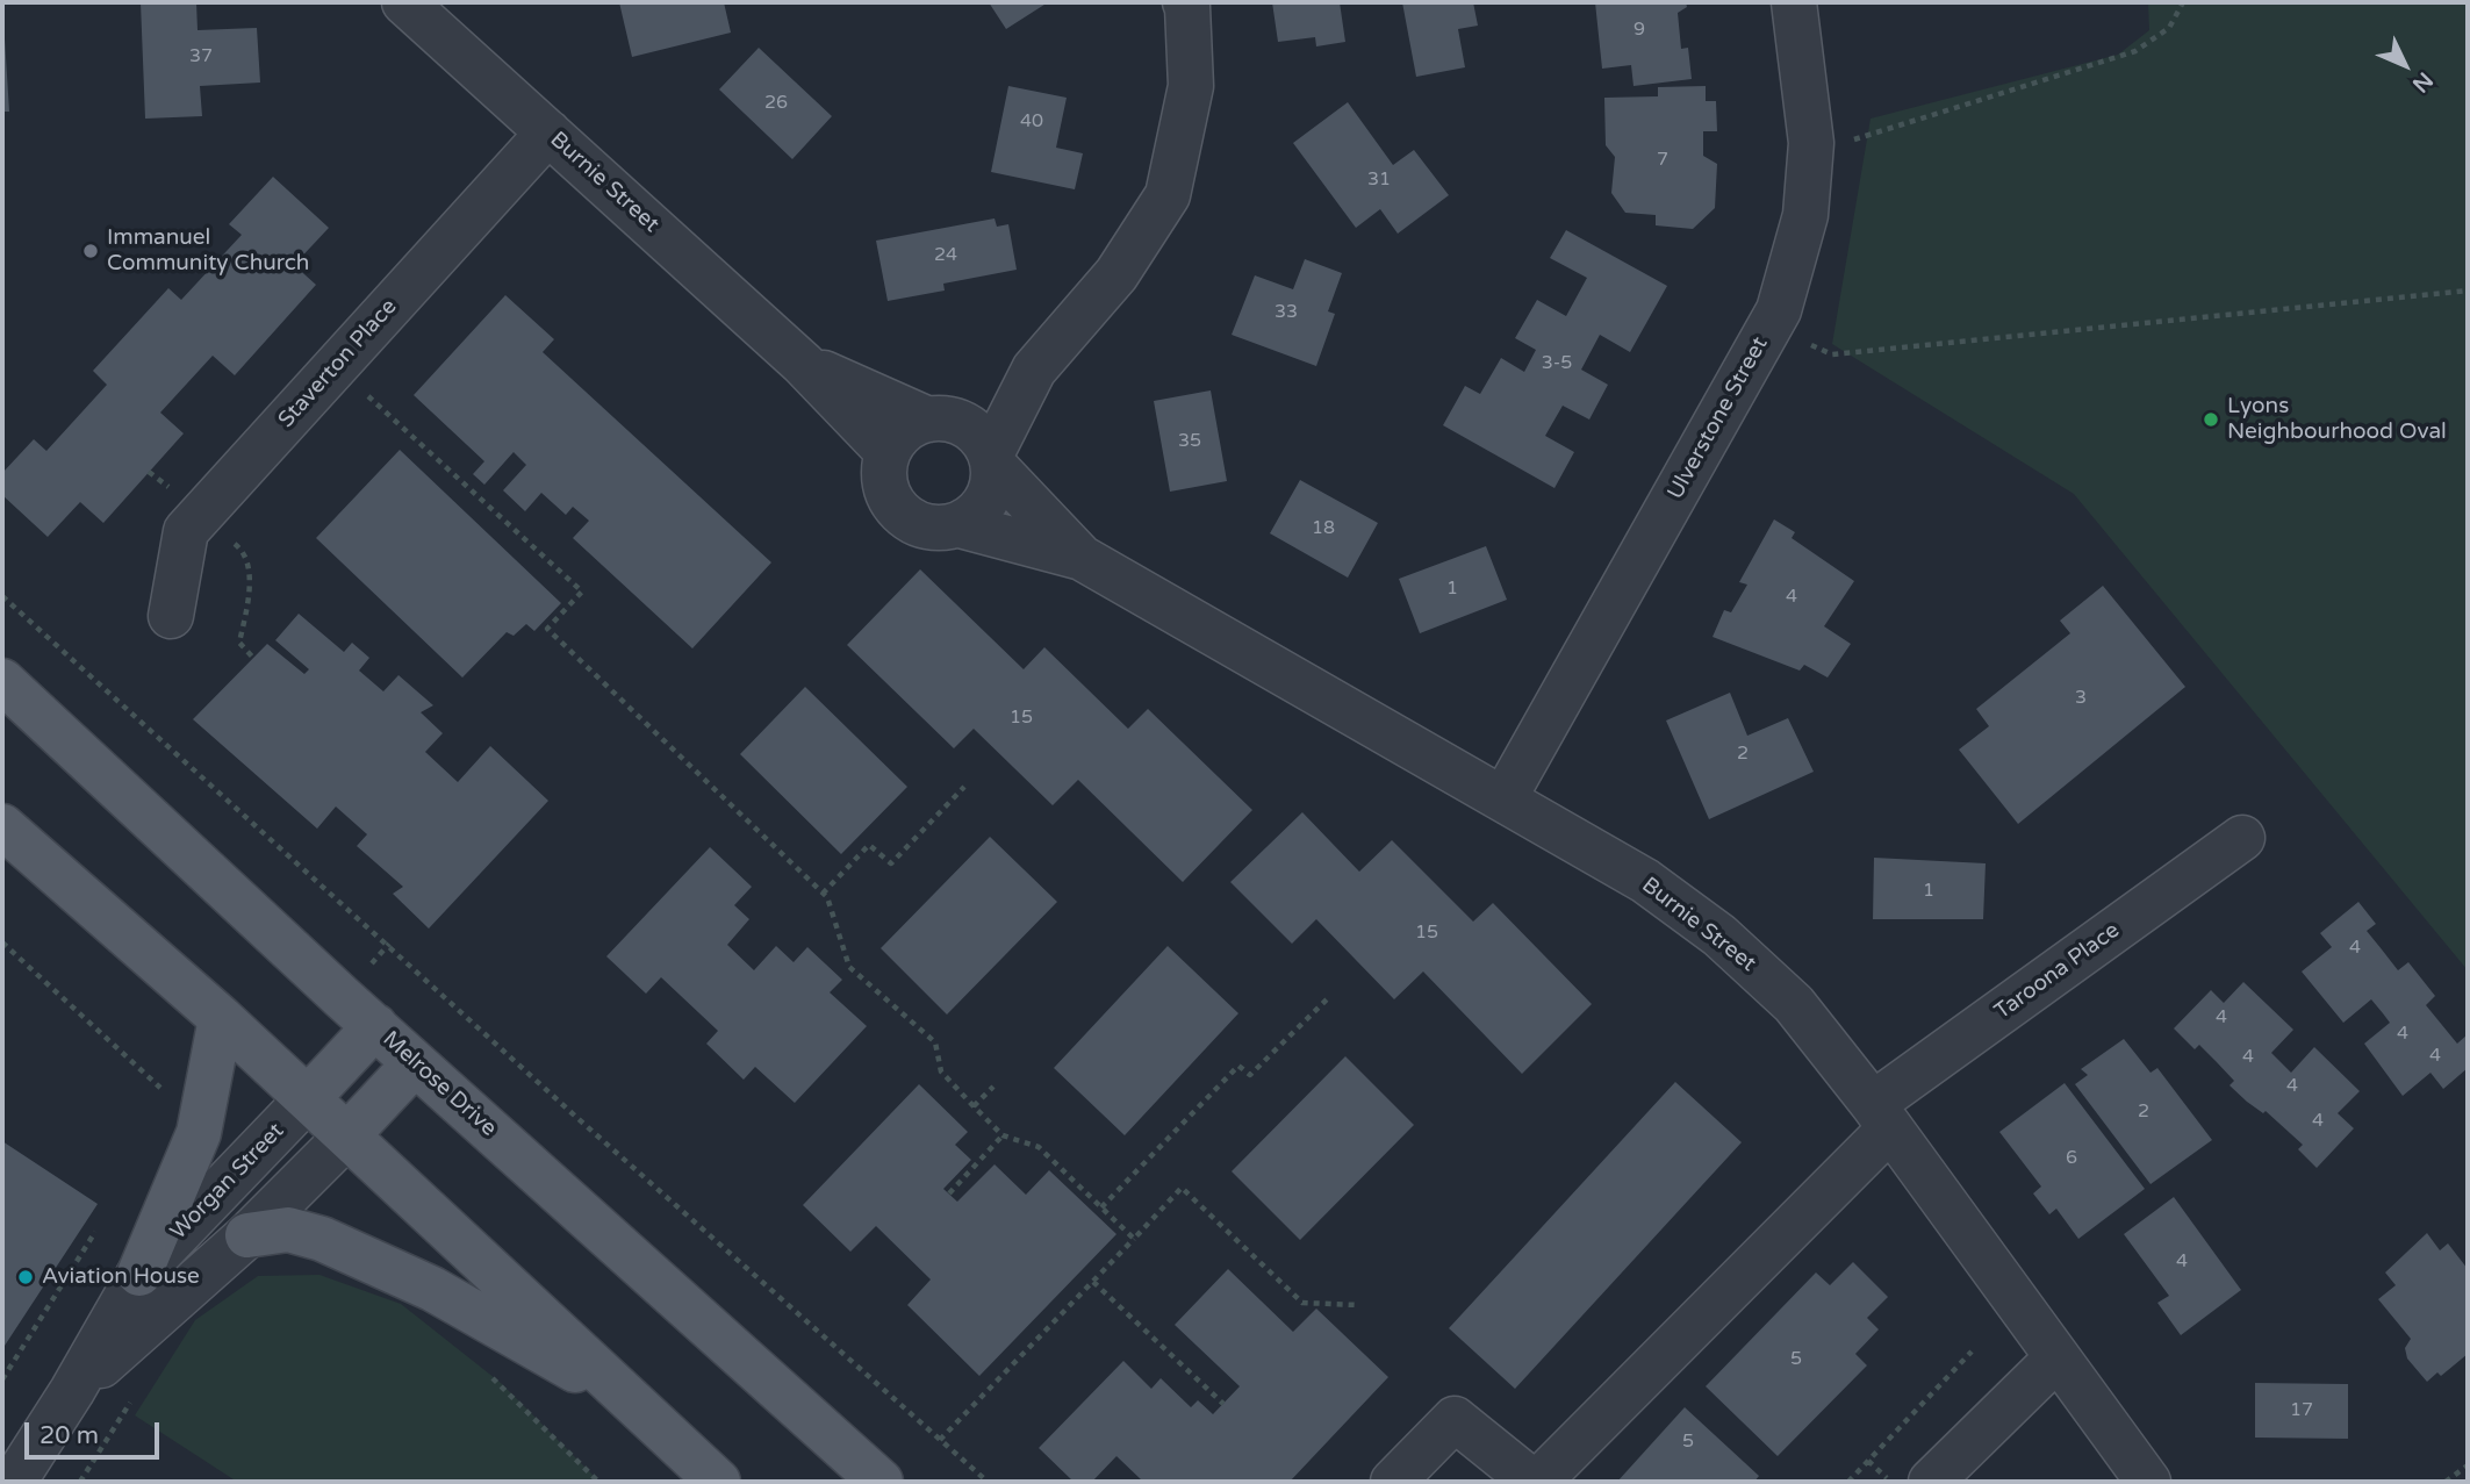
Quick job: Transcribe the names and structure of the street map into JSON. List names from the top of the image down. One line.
{"streets":{"main road":["Melrose Drive"],"street":["Burnie Street","Staverton Place","Ulverstone Street","Taroona Place","Worgan Street"]},"crossings":[["Burnie Street","Staverton Place"],["Burnie Street","Ulverstone Street"],["Burnie Street","Taroona Place"]],"places":["Immanuel Community Church","Lyons Neighbourhood Oval","Aviation House"],"house_numbers":["9","37","26","40","7","31","24","33","3-5","35","18","1","4","3","15","2","1","15","4","4","4","4","4","4","2","4","6","4","5","17","5"],"scale_bar":"20 m","north":"bottom right"}
